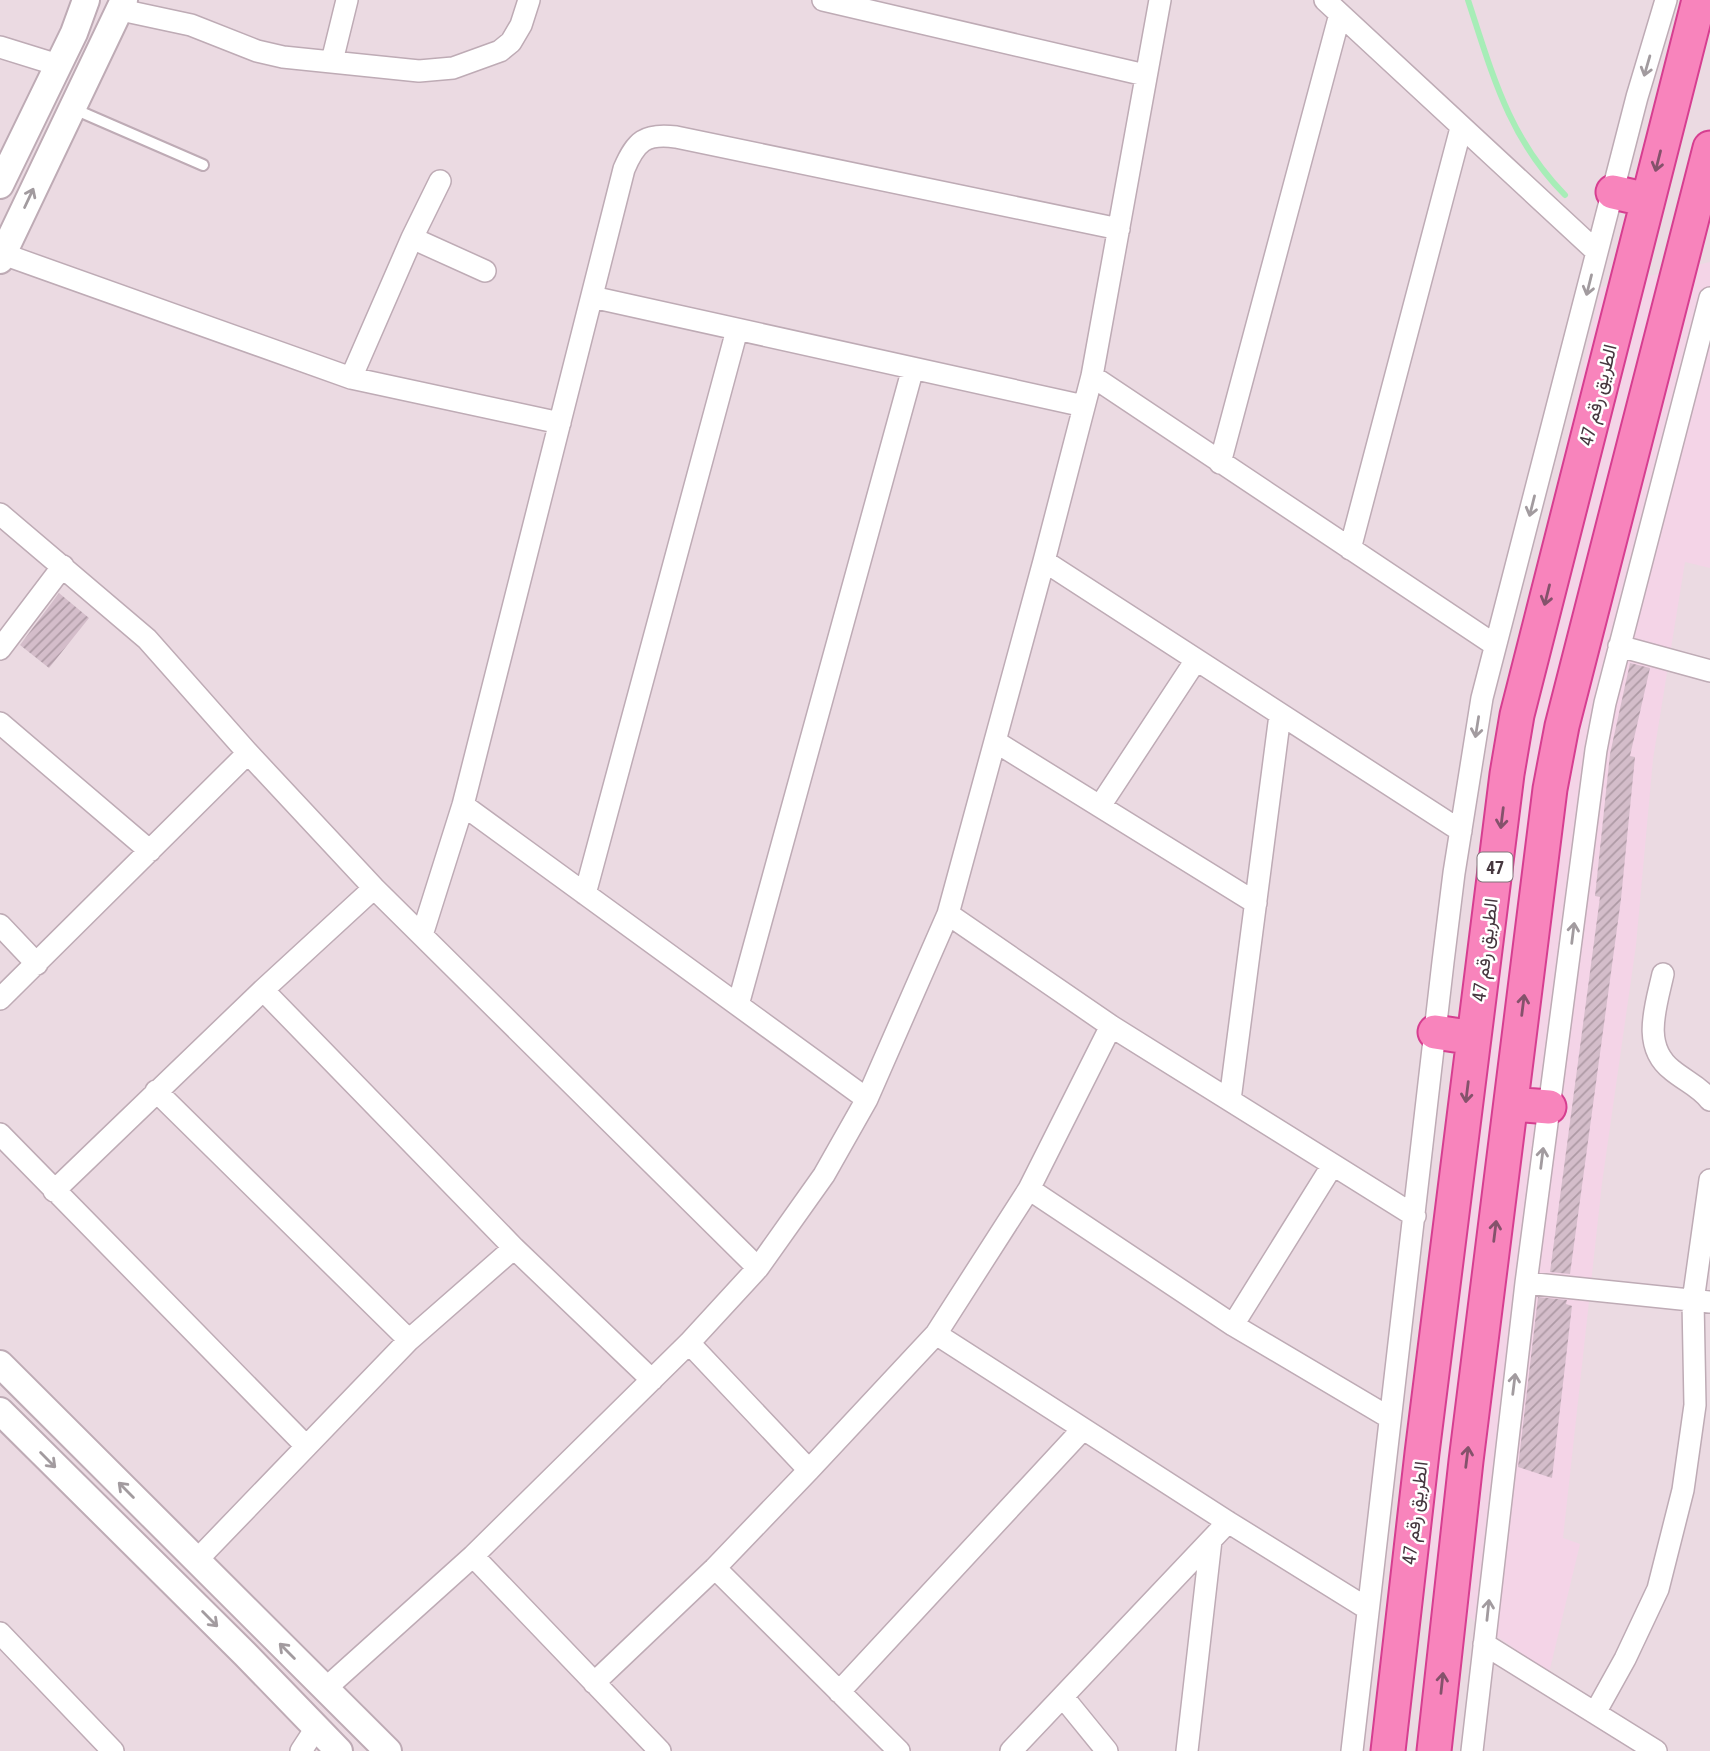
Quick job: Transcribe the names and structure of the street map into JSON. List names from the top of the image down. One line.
{"streets":{"highway":["الطريق رقم 47","47"]}}
